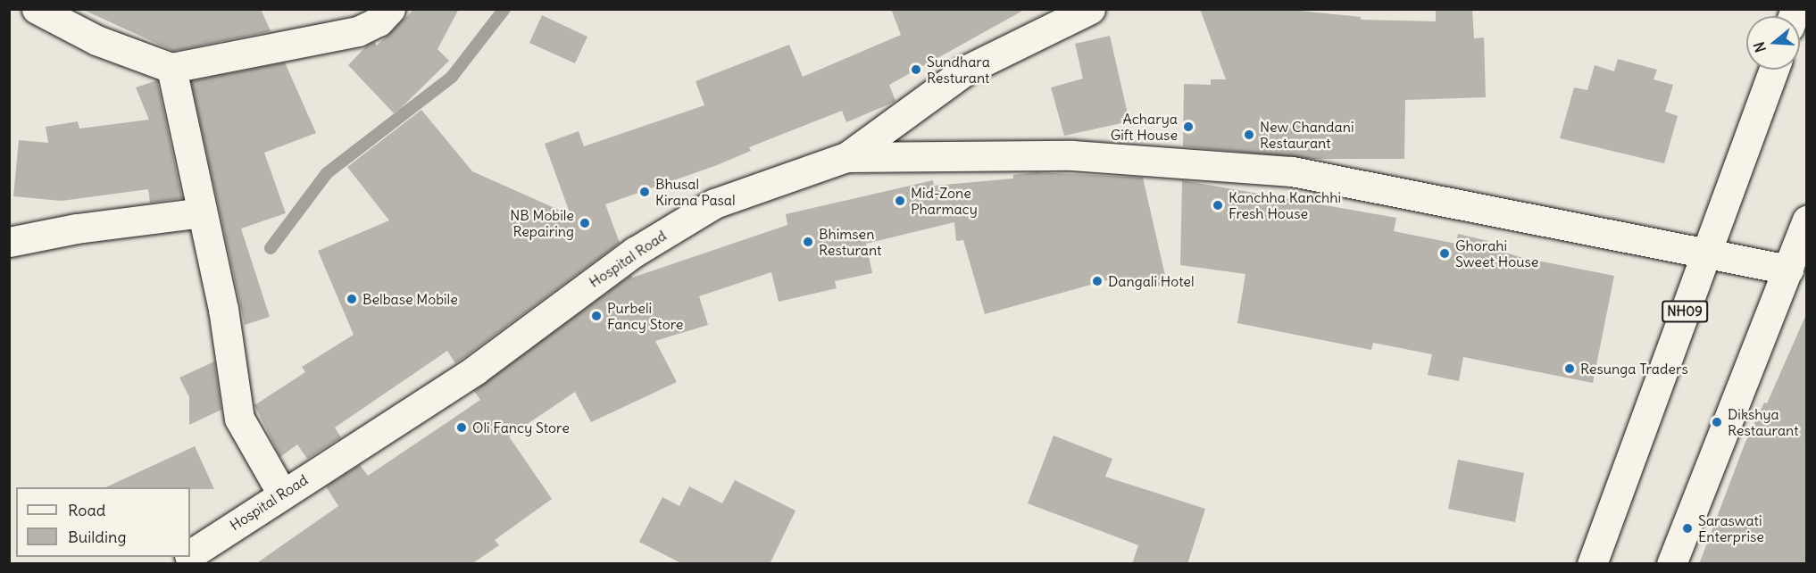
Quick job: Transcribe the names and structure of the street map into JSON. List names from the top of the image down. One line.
{"streets":{"street":["Hospital Road","NH09"]},"places":["Sundhara Resturant","Acharya Gift House","New Chandani Restaurant","Bhusal Kirana Pasal","Mid-Zone Pharmacy","Kanchha Kanchhi Fresh House","NB Mobile Repairing","Bhimsen Resturant","Ghorahi Sweet House","Dangali Hotel","Belbase Mobile","Purbeli Fancy Store","Resunga Traders","Dikshya Restaurant","Oli Fancy Store","Saraswati Enterprise"],"legend":["Road","Building"],"north":"left"}
